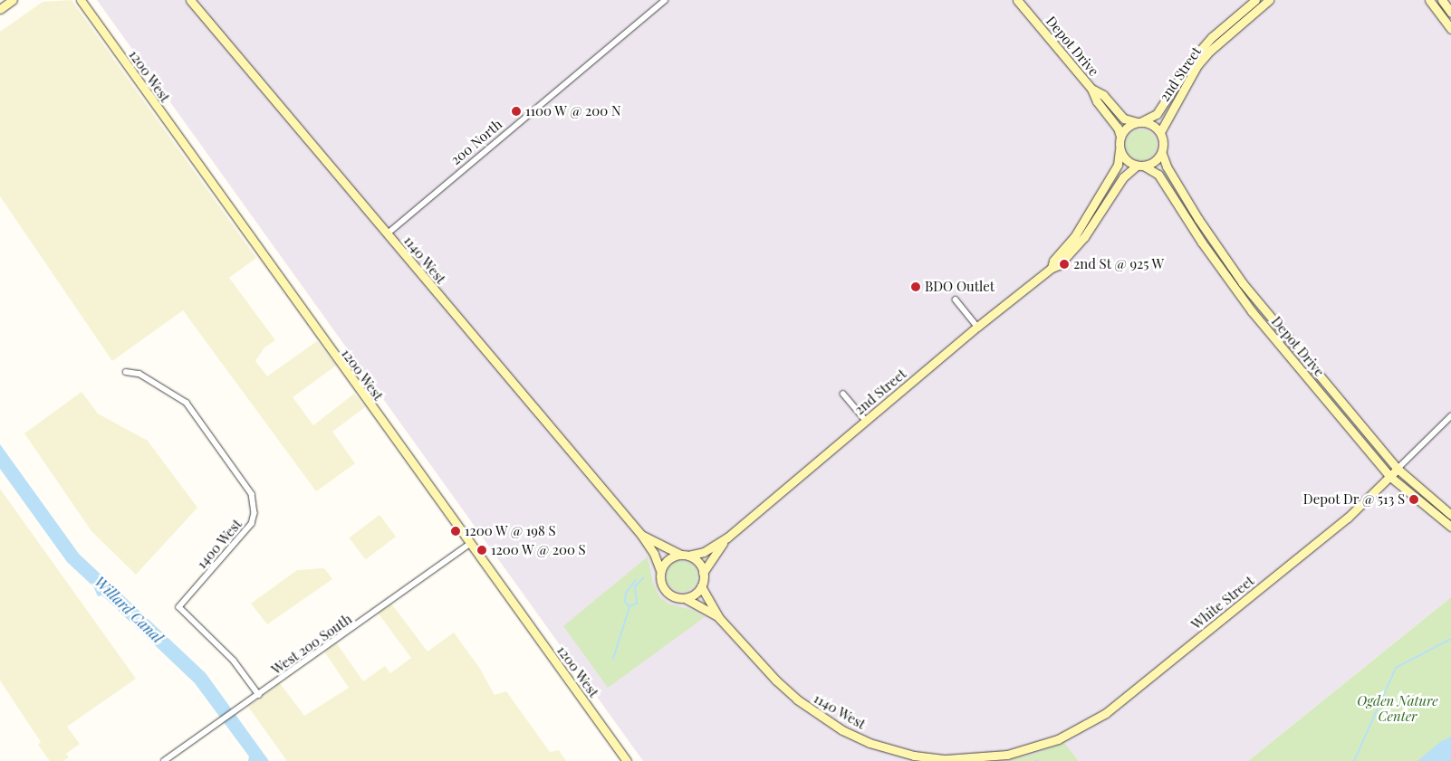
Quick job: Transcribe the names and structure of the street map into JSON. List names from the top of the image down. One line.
{"streets":{"street":["Depot Drive","2nd Street","1200 West","200 North","1140 West","1400 West","White Street","West 200 South"]},"crossings":[["Depot Drive","2nd Street"],["Depot Drive","White Street"],["2nd Street","1140 West"],["1200 West","West 200 South"],["200 North","1140 West"],["1140 West","White Street"],["1400 West","West 200 South"]],"water":["Willard Canal"],"parks":["Ogden Nature Center"],"places":["1100 W @ 200 N","2nd St @ 925 W","BDO Outlet","Depot Dr @ 513 S","1200 W @ 198 S","1200 W @ 200 S"]}
